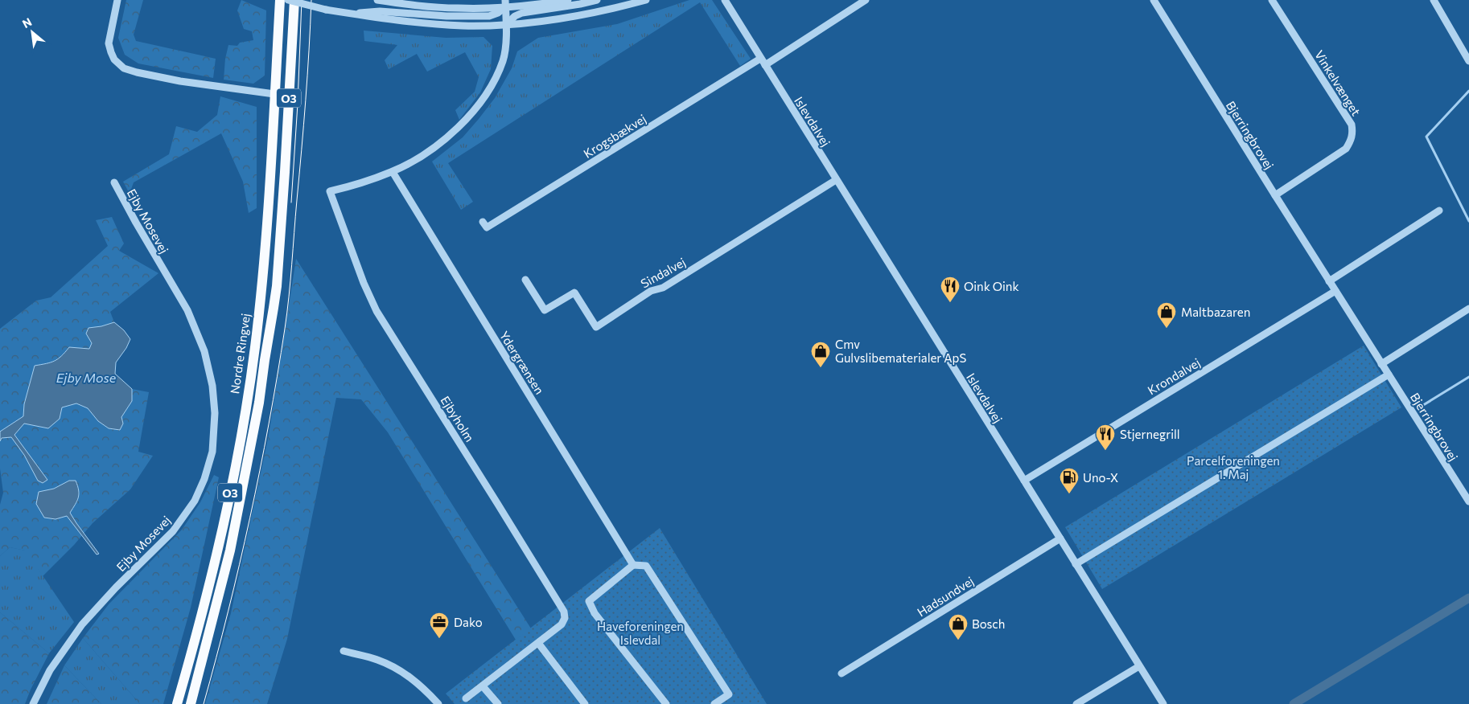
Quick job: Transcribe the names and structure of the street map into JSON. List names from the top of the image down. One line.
{"streets":{"main road":["O3","Nordre Ringvej"],"street":["Vinkelvænget","Islevdalvej","Bjerringbrovej","Krogsbækvej","Ejby Mosevej","Sindalvej","Ydergrænsen","Krondalvej","Ejbyholm","Hadsundvej"]},"crossings":[["Vinkelvænget","Bjerringbrovej"],["Islevdalvej","Krogsbækvej"],["Islevdalvej","Sindalvej"],["Islevdalvej","Krondalvej"],["Islevdalvej","Hadsundvej"],["Bjerringbrovej","Krondalvej"],["Ydergrænsen","Ejbyholm"]],"water":["Ejby Mose"],"parks":["Parcelforeningen 1. Maj","Haveforeningen Islevdal"],"places":{"restaurant":["Oink Oink","Stjernegrill"],"shop":["Maltbazaren","Cmv Gulvslibematerialer ApS","Bosch"],"fuel station":["Uno-X"],"office":["Dako"]},"north":"top left"}
